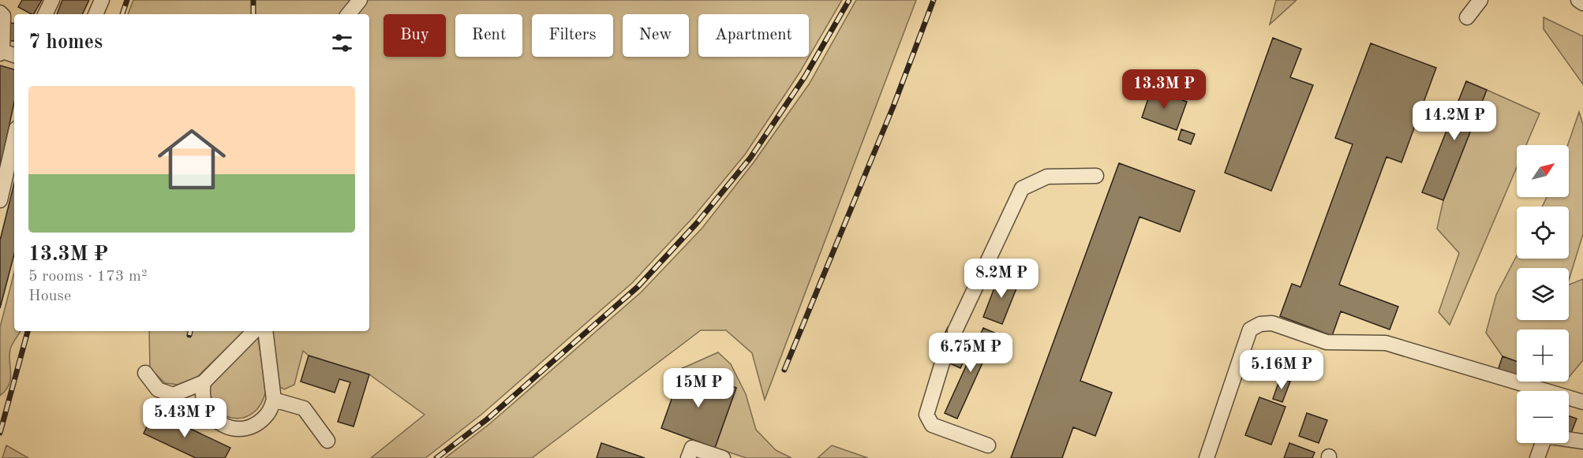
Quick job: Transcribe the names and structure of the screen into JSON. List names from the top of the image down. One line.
{"north":"top right","page":{"chip":["Buy","Rent","Filters","New","Apartment"],"heading":"7 homes","price":["13.3M ₽","14.2M ₽","8.2M ₽","6.75M ₽","5.16M ₽","15M ₽","5.43M ₽"],"list":[{"name":"13.3M ₽","note":"5 rooms · 173 m² · House"}],"map_buttons":["+","−"]}}
